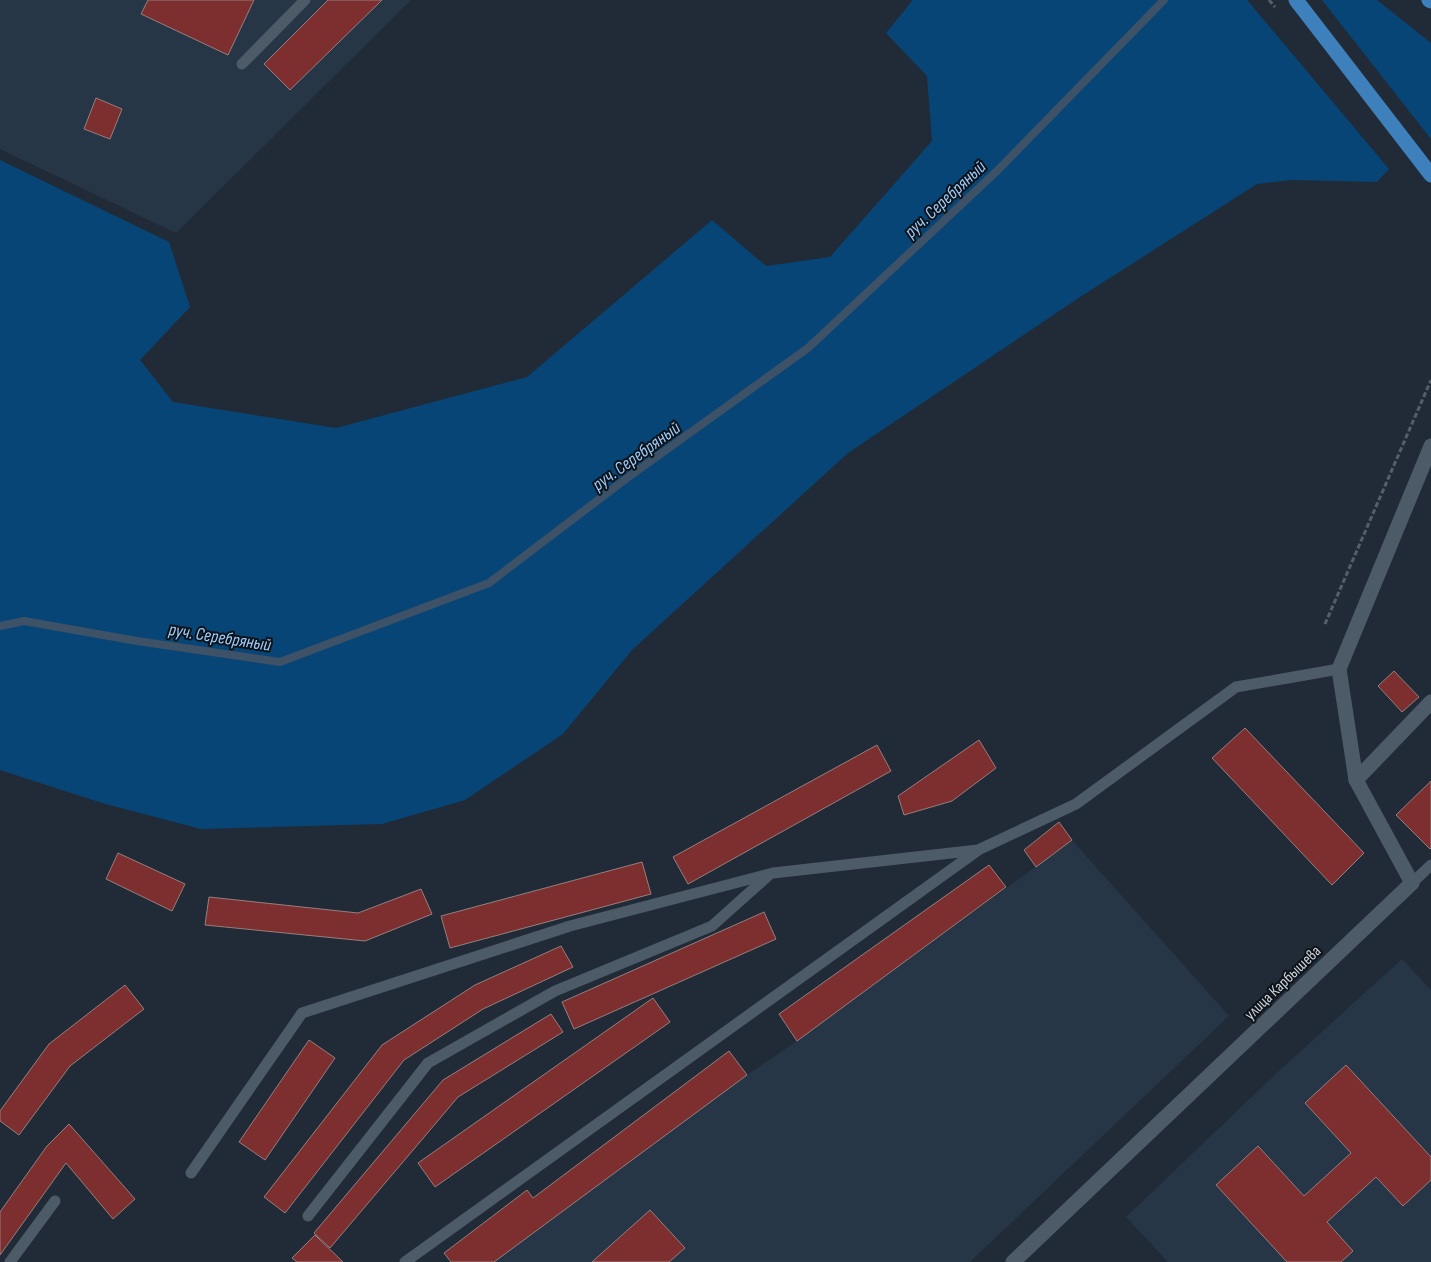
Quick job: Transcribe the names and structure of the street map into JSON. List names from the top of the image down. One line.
{"streets":{"street":["улица Карбышева"]},"water":["руч. Серебряный"]}
